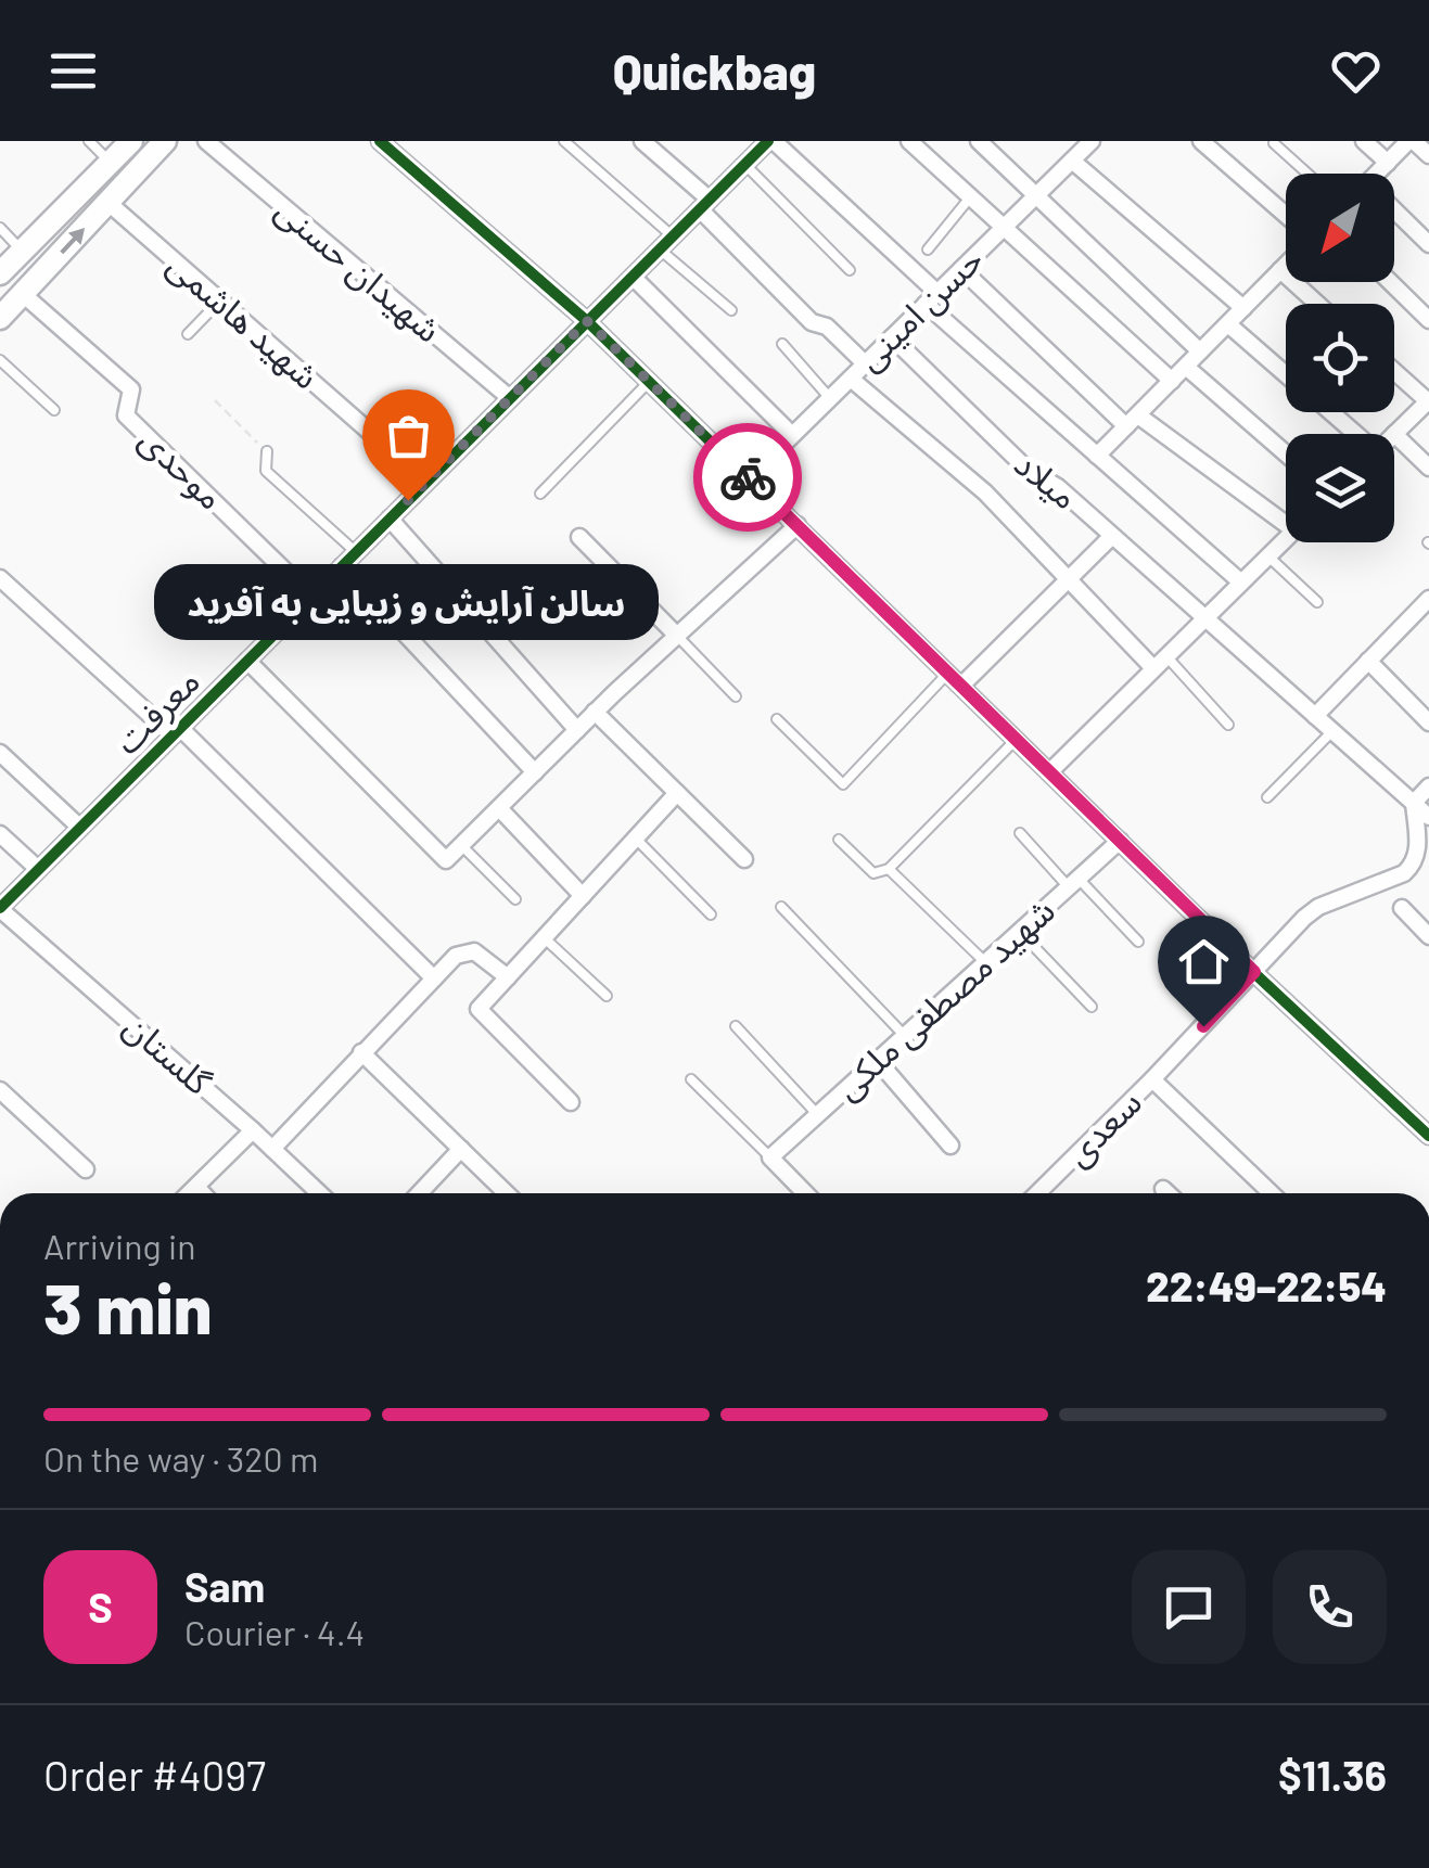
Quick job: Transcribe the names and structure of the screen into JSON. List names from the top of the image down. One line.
{"streets":{"street":["شهیدان حسنی","حسن امینی","شهید هاشمی","موحدی","میلاد","معرفت","شهید مصطفی ملکی","گلستان","سعدی"]},"crossings":[["شهیدان حسنی","معرفت"],["حسن امینی","میلاد"],["شهید هاشمی","معرفت"],["موحدی","معرفت"],["میلاد","سعدی"],["معرفت","گلستان"]],"places":["سالن آرایش و زیبایی به آفرید"],"north":"bottom left","page":{"header":"Quickbag","bubble":"سالن آرایش و زیبایی به آفرید","heading":["3 min","Arriving in","22:49–22:54"],"panel":["Sam","Courier · 4.4","Order #4097","$11.36"],"bar":"On the way · 320 m","round":"S"}}
